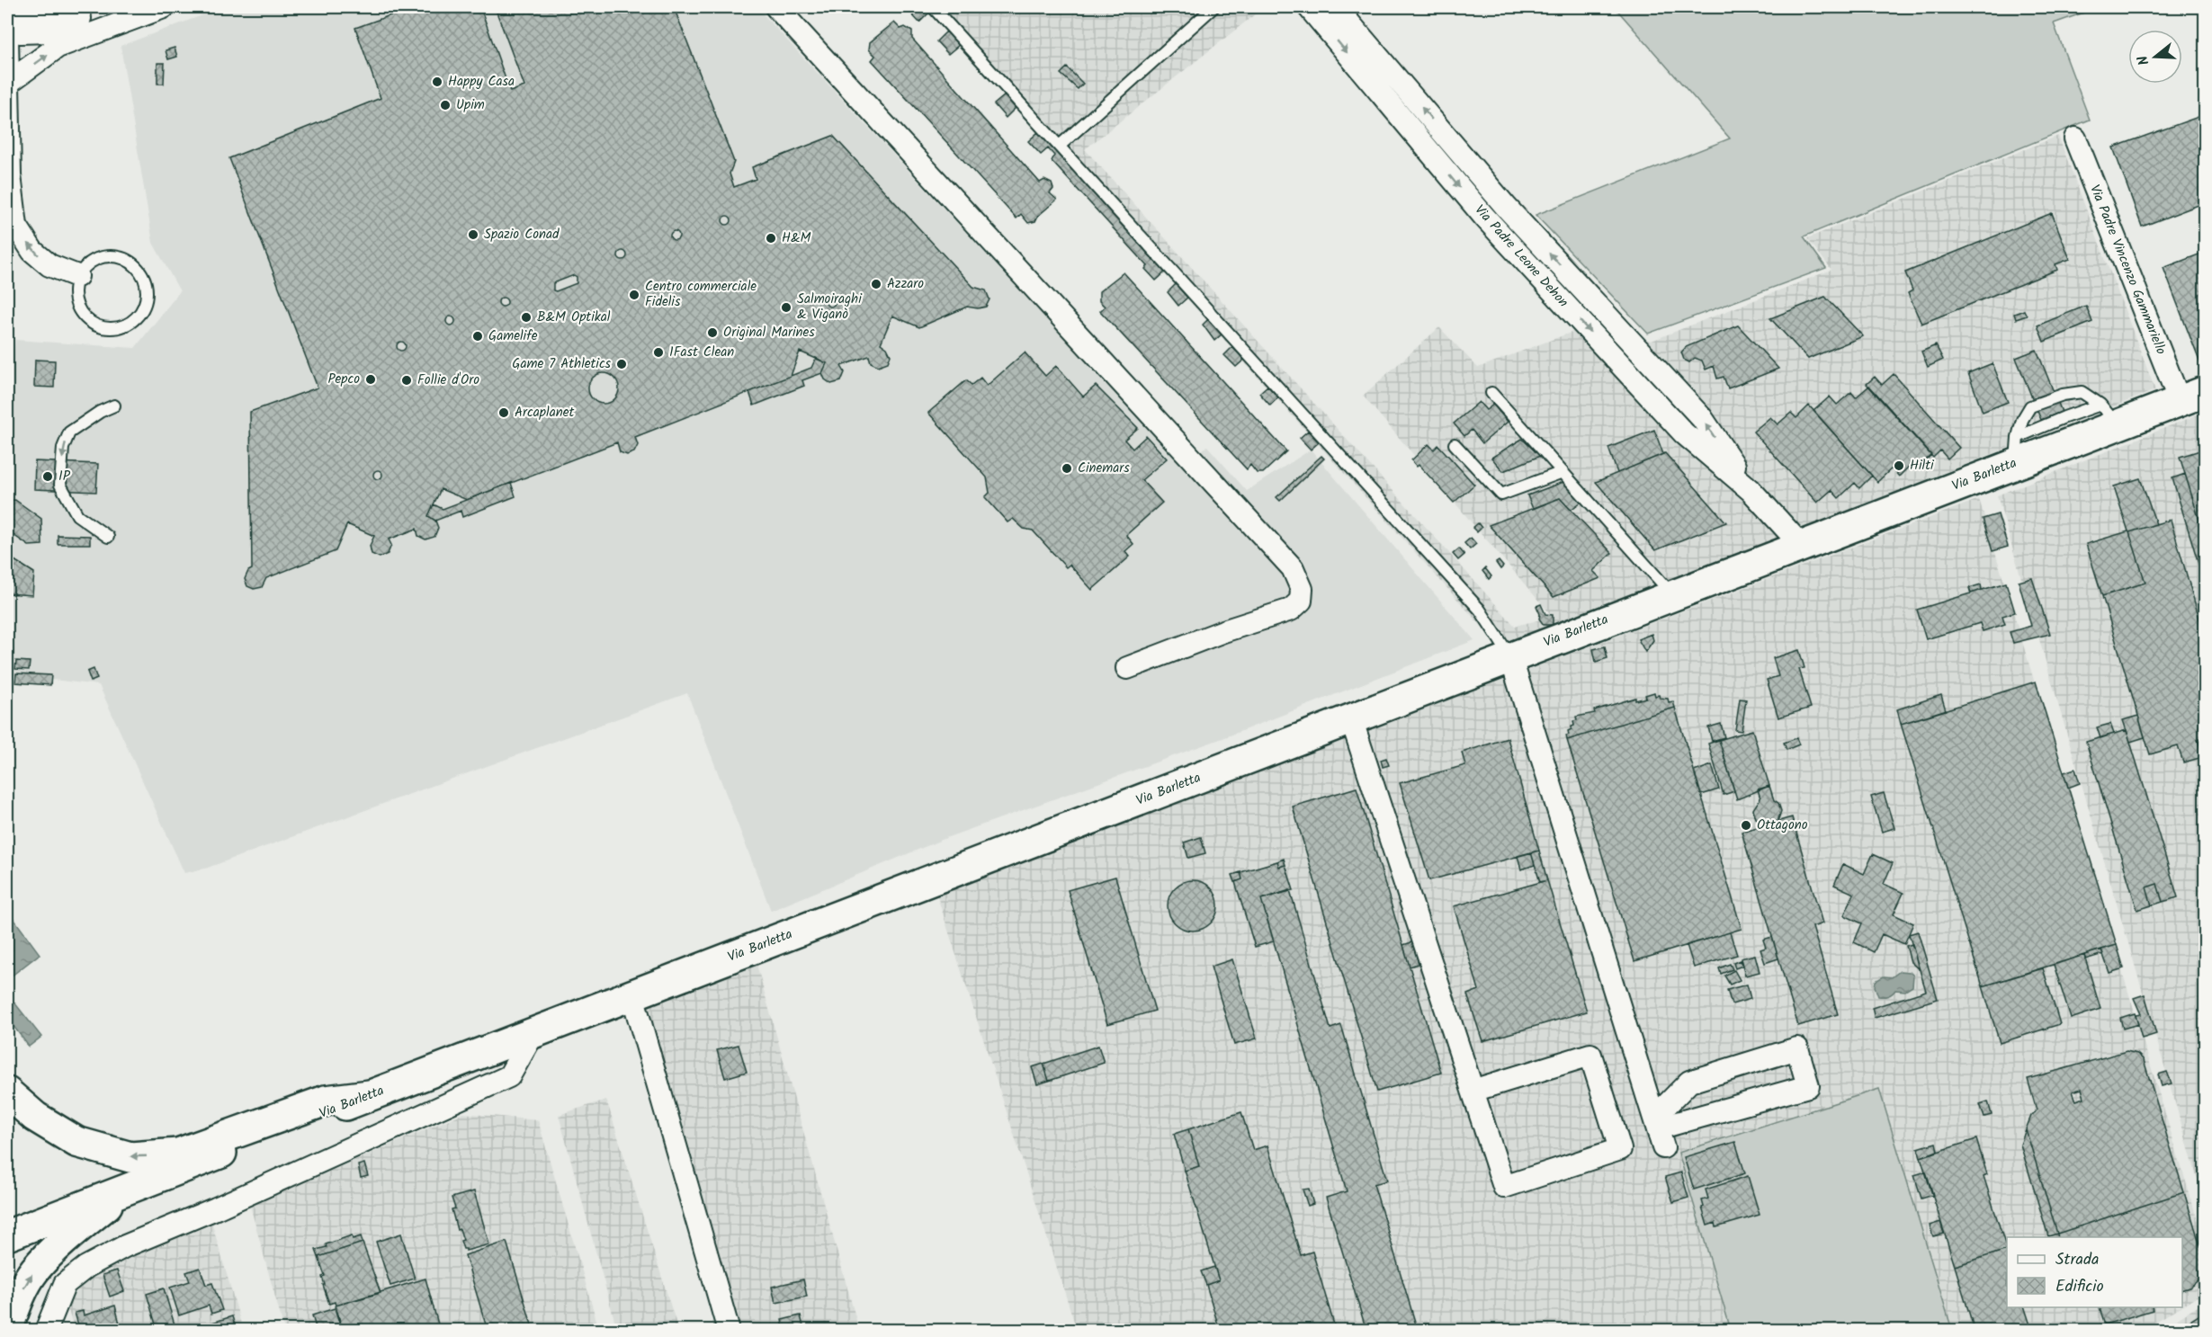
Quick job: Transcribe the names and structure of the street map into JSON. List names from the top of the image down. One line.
{"streets":{"main road":["Via Barletta"],"street":["Via Padre Leone Dehon","Via Padre Vincenzo Gammariello"]},"crossings":[["Via Padre Leone Dehon","Via Barletta"],["Via Padre Vincenzo Gammariello","Via Barletta"]],"places":["Happy Casa","Upim","Spazio Conad","H&M","Azzaro","Centro commerciale Fidelis","Salmoiraghi & Viganò","B&M Optikal","Original Marines","Gamelife","1Fast Clean","Game 7 Athletics","Pepco","Follie d'Oro","Arcaplanet","Hilti","Cinemars","IP","Ottagono"],"legend":["Strada","Edificio"],"north":"left"}
